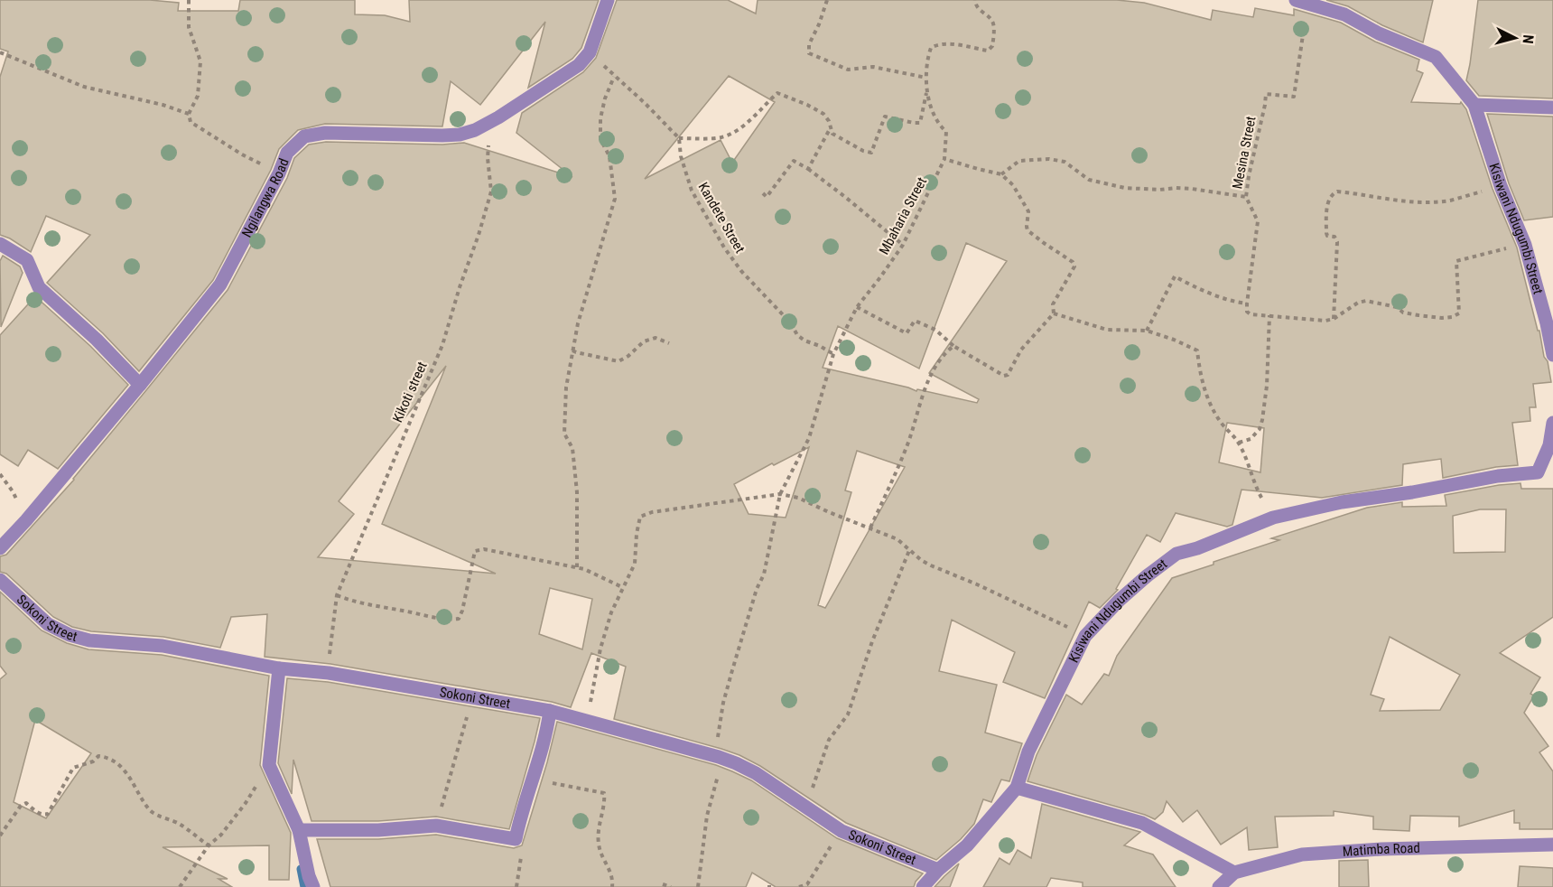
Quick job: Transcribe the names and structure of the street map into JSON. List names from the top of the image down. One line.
{"streets":{"street":["Ngilangwa Road","Kisiwani Ndugumbi Street","Sokoni Street","Matimba Road"],"path":["Mesina Street","Mbaharia Street","Kandete Street","Kikoti street"]},"crossings":[["Ngilangwa Road","Kikoti street"],["Mbaharia Street","Kandete Street"],["Mbaharia Street","Sokoni Street"],["Kisiwani Ndugumbi Street","Sokoni Street"],["Kikoti street","Sokoni Street"]],"north":"right"}
